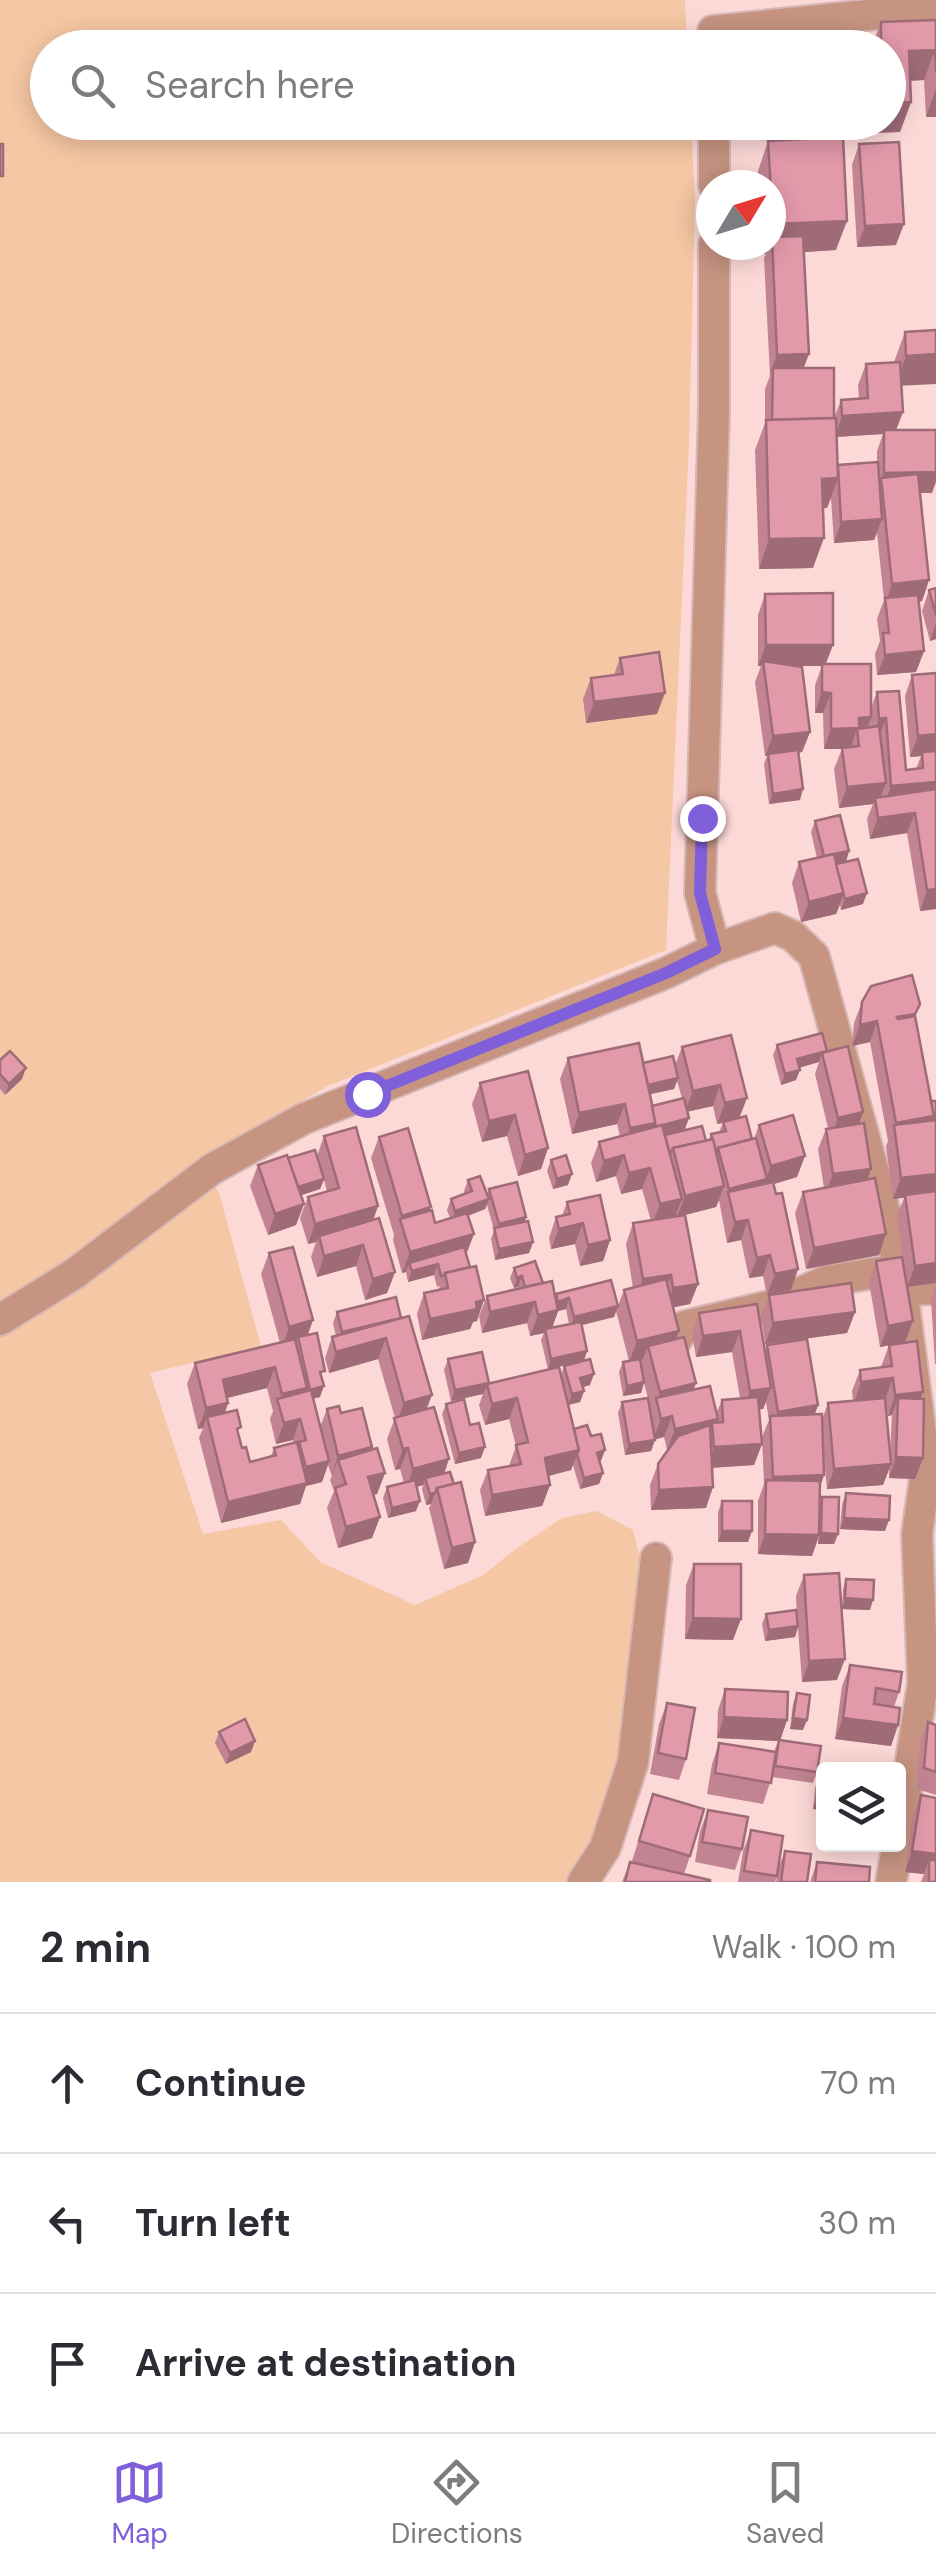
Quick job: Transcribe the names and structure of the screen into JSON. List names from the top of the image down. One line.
{"north":"top right","page":{"search":"Search here","heading":["2 min","Walk · 100 m"],"list":[["Continue","70 m"],["Turn left","30 m"],"Arrive at destination"],"nav":["Map","Directions","Saved"]}}
